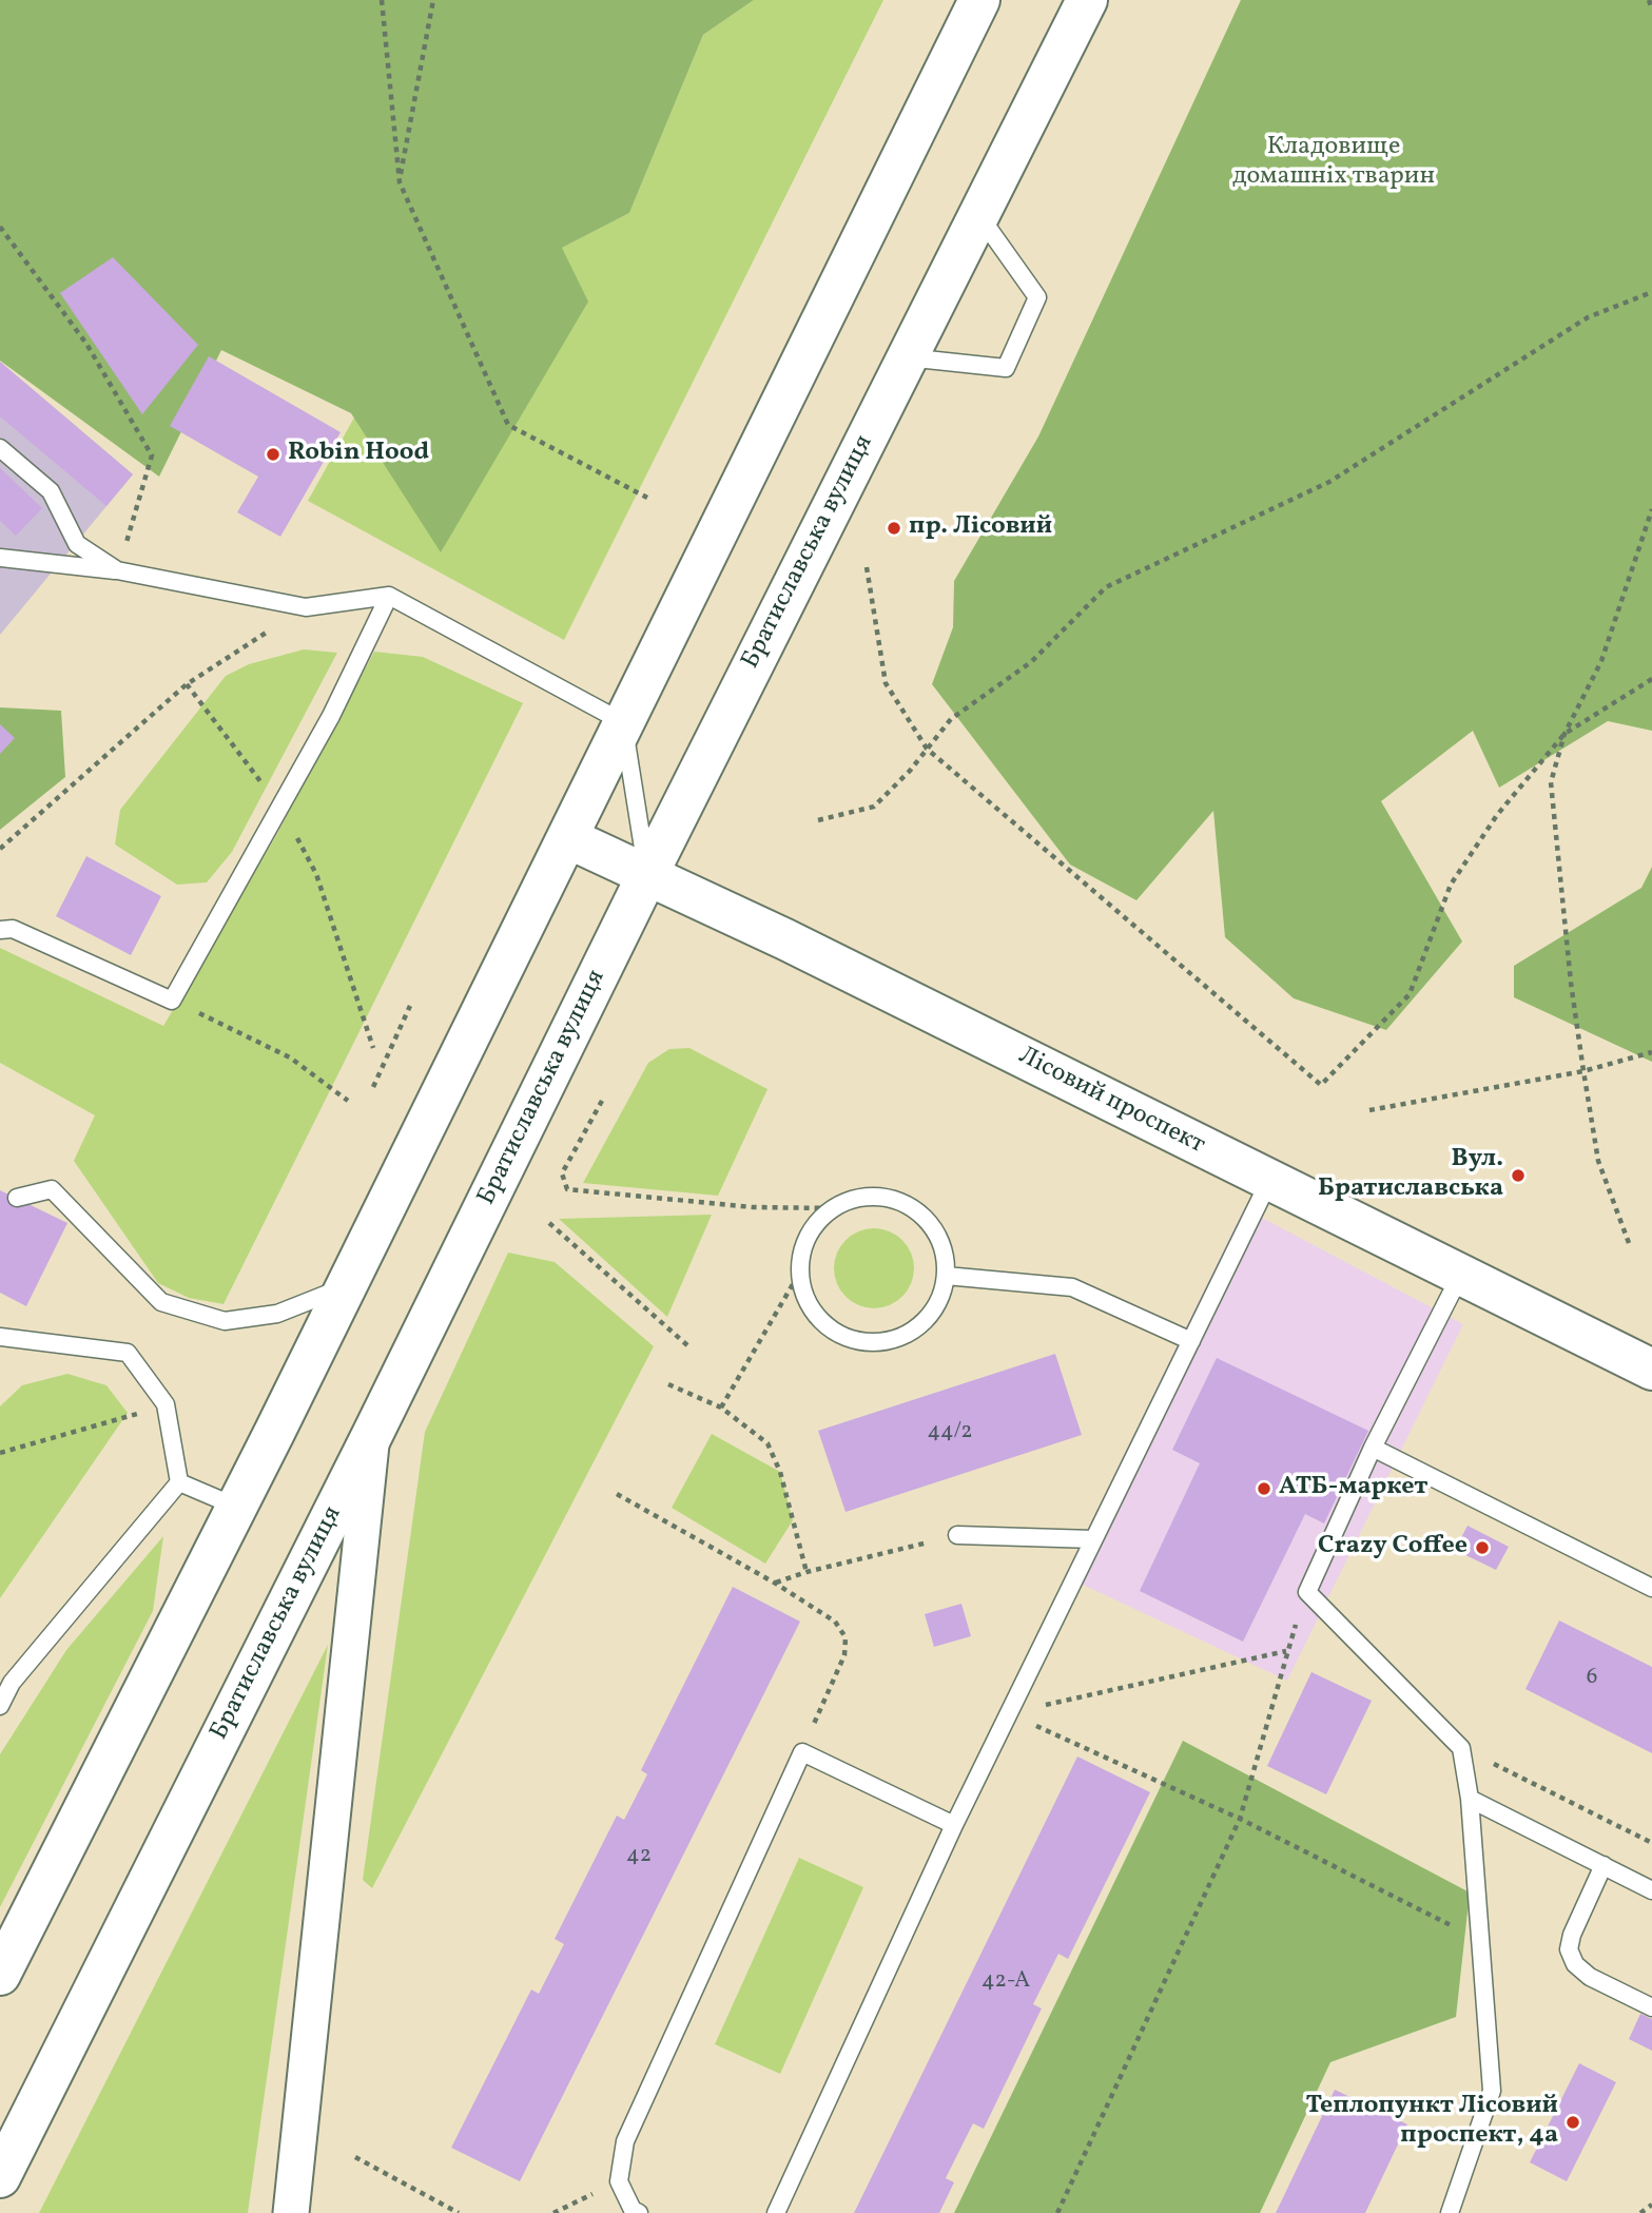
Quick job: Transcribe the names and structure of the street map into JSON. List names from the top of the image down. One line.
{"streets":{"main road":["Братиславська вулиця","Лісовий проспект"]},"crossings":[["Братиславська вулиця","Лісовий проспект"]],"parks":["Кладовище домашніх тварин"],"places":["Robin Hood","пр. Лісовий","Вул. Братиславська","АТБ-маркет","Crazy Coffee","Теплопункт Лісовий проспект, 4а"],"house_numbers":["44/2","6","42","42-А"]}
